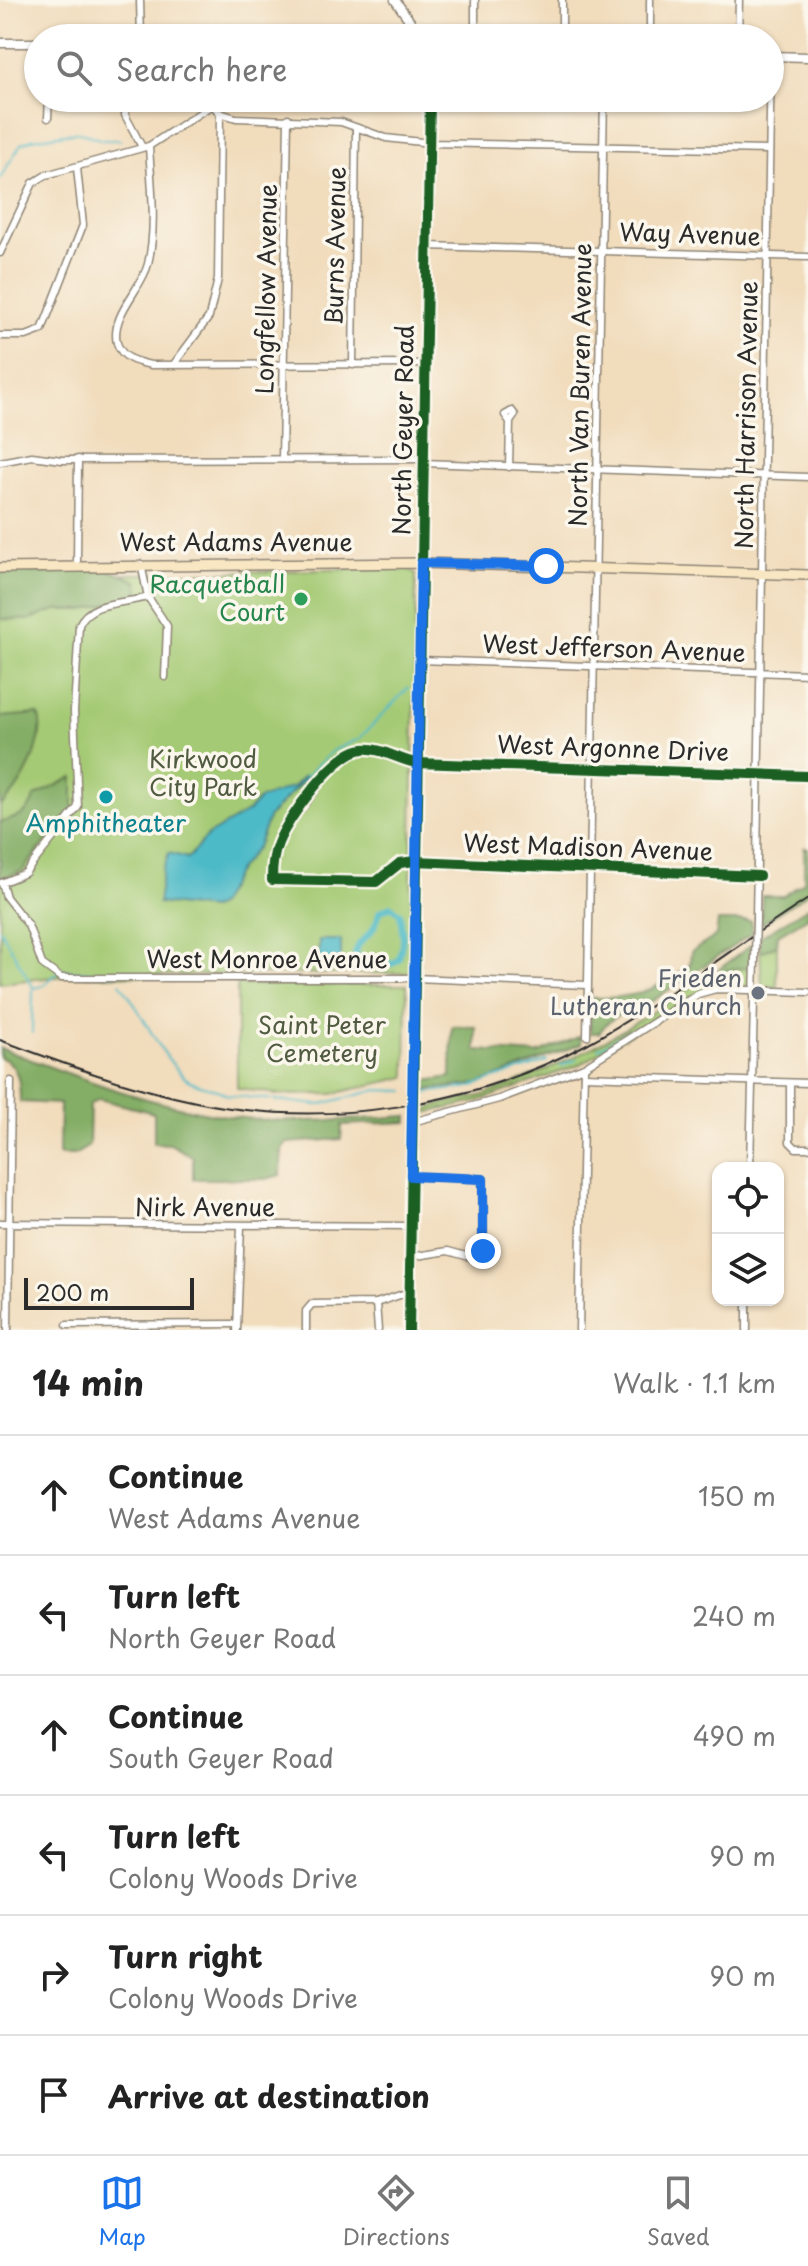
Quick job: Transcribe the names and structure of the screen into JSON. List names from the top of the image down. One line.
{"streets":{"main road":["West Adams Avenue"],"street":["Way Avenue","Burns Avenue","Longfellow Avenue","North Van Buren Avenue","North Harrison Avenue","North Geyer Road","West Jefferson Avenue","West Argonne Drive","West Madison Avenue","West Monroe Avenue","Nirk Avenue"]},"crossings":[["Way Avenue","North Van Buren Avenue"],["Way Avenue","North Harrison Avenue"],["Way Avenue","North Geyer Road"],["North Van Buren Avenue","West Adams Avenue"],["North Van Buren Avenue","West Jefferson Avenue"],["North Van Buren Avenue","West Argonne Drive"],["North Van Buren Avenue","West Madison Avenue"],["North Van Buren Avenue","West Monroe Avenue"],["North Harrison Avenue","West Adams Avenue"],["North Harrison Avenue","West Jefferson Avenue"],["North Harrison Avenue","West Argonne Drive"],["North Harrison Avenue","West Madison Avenue"],["North Geyer Road","West Adams Avenue"],["North Geyer Road","West Jefferson Avenue"],["North Geyer Road","West Argonne Drive"],["North Geyer Road","West Madison Avenue"],["North Geyer Road","West Monroe Avenue"],["North Geyer Road","Nirk Avenue"]],"parks":["Kirkwood City Park","Saint Peter Cemetery"],"places":["Racquetball Court","Amphitheater","Frieden Lutheran Church"],"scale_bar":"200 m","page":{"search":"Search here","scale":"200 m","heading":["14 min","Walk · 1.1 km"],"list":[["Continue","West Adams Avenue","150 m"],["Turn left","North Geyer Road","240 m"],["Continue","South Geyer Road","490 m"],["Turn left","Colony Woods Drive","90 m"],["Turn right","Colony Woods Drive","90 m"],"Arrive at destination"],"nav":["Map","Directions","Saved"]}}
